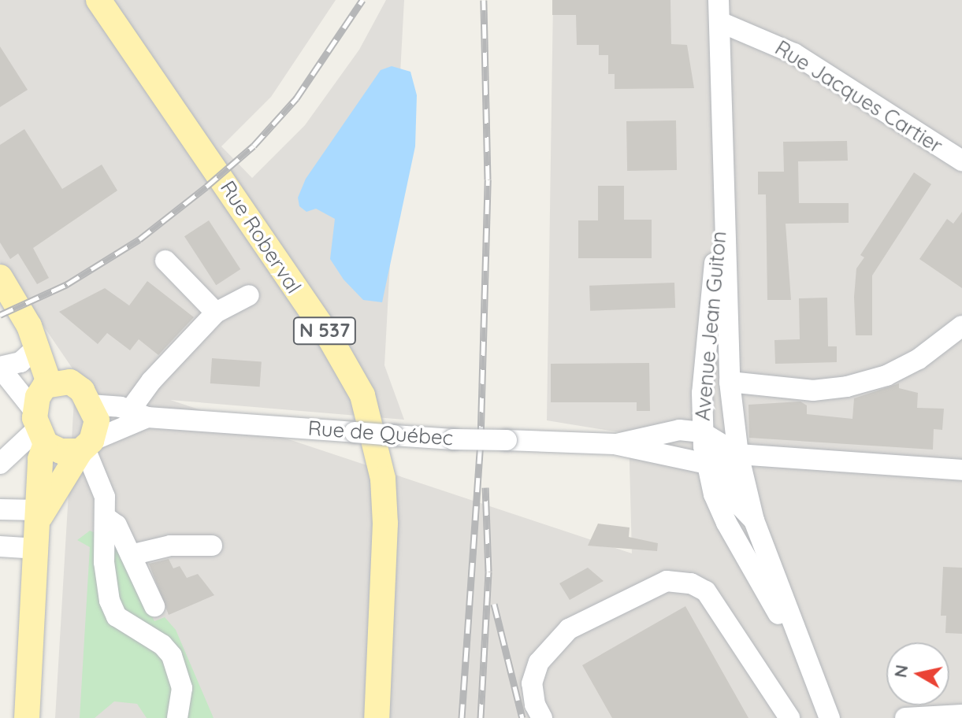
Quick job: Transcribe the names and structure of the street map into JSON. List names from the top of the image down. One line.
{"streets":{"main road":["Rue Roberval","N 537"],"street":["Rue Jacques Cartier","Avenue Jean Guiton","Rue de Québec"]},"crossings":[["Rue Jacques Cartier","Avenue Jean Guiton"],["Avenue Jean Guiton","Rue de Québec"]],"north":"left"}
